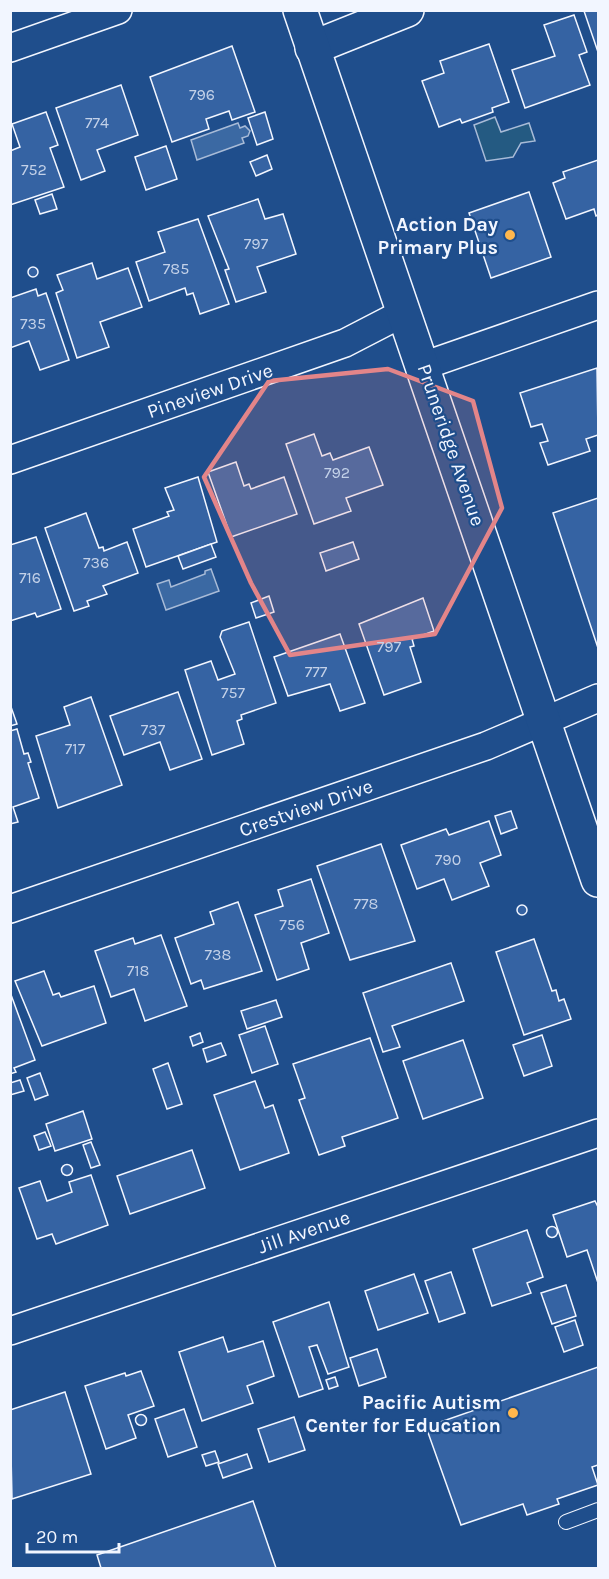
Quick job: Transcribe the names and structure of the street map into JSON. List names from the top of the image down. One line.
{"streets":{"main road":["Pruneridge Avenue"],"street":["Pineview Drive","Crestview Drive","Jill Avenue"]},"crossings":[["Pineview Drive","Pruneridge Avenue"],["Pruneridge Avenue","Crestview Drive"]],"places":["Action Day Primary Plus","Pacific Autism Center for Education"],"house_numbers":["796","774","752","797","785","735","792","736","716","797","777","757","737","717","790","778","756","738","718"],"scale_bar":"20 m"}
